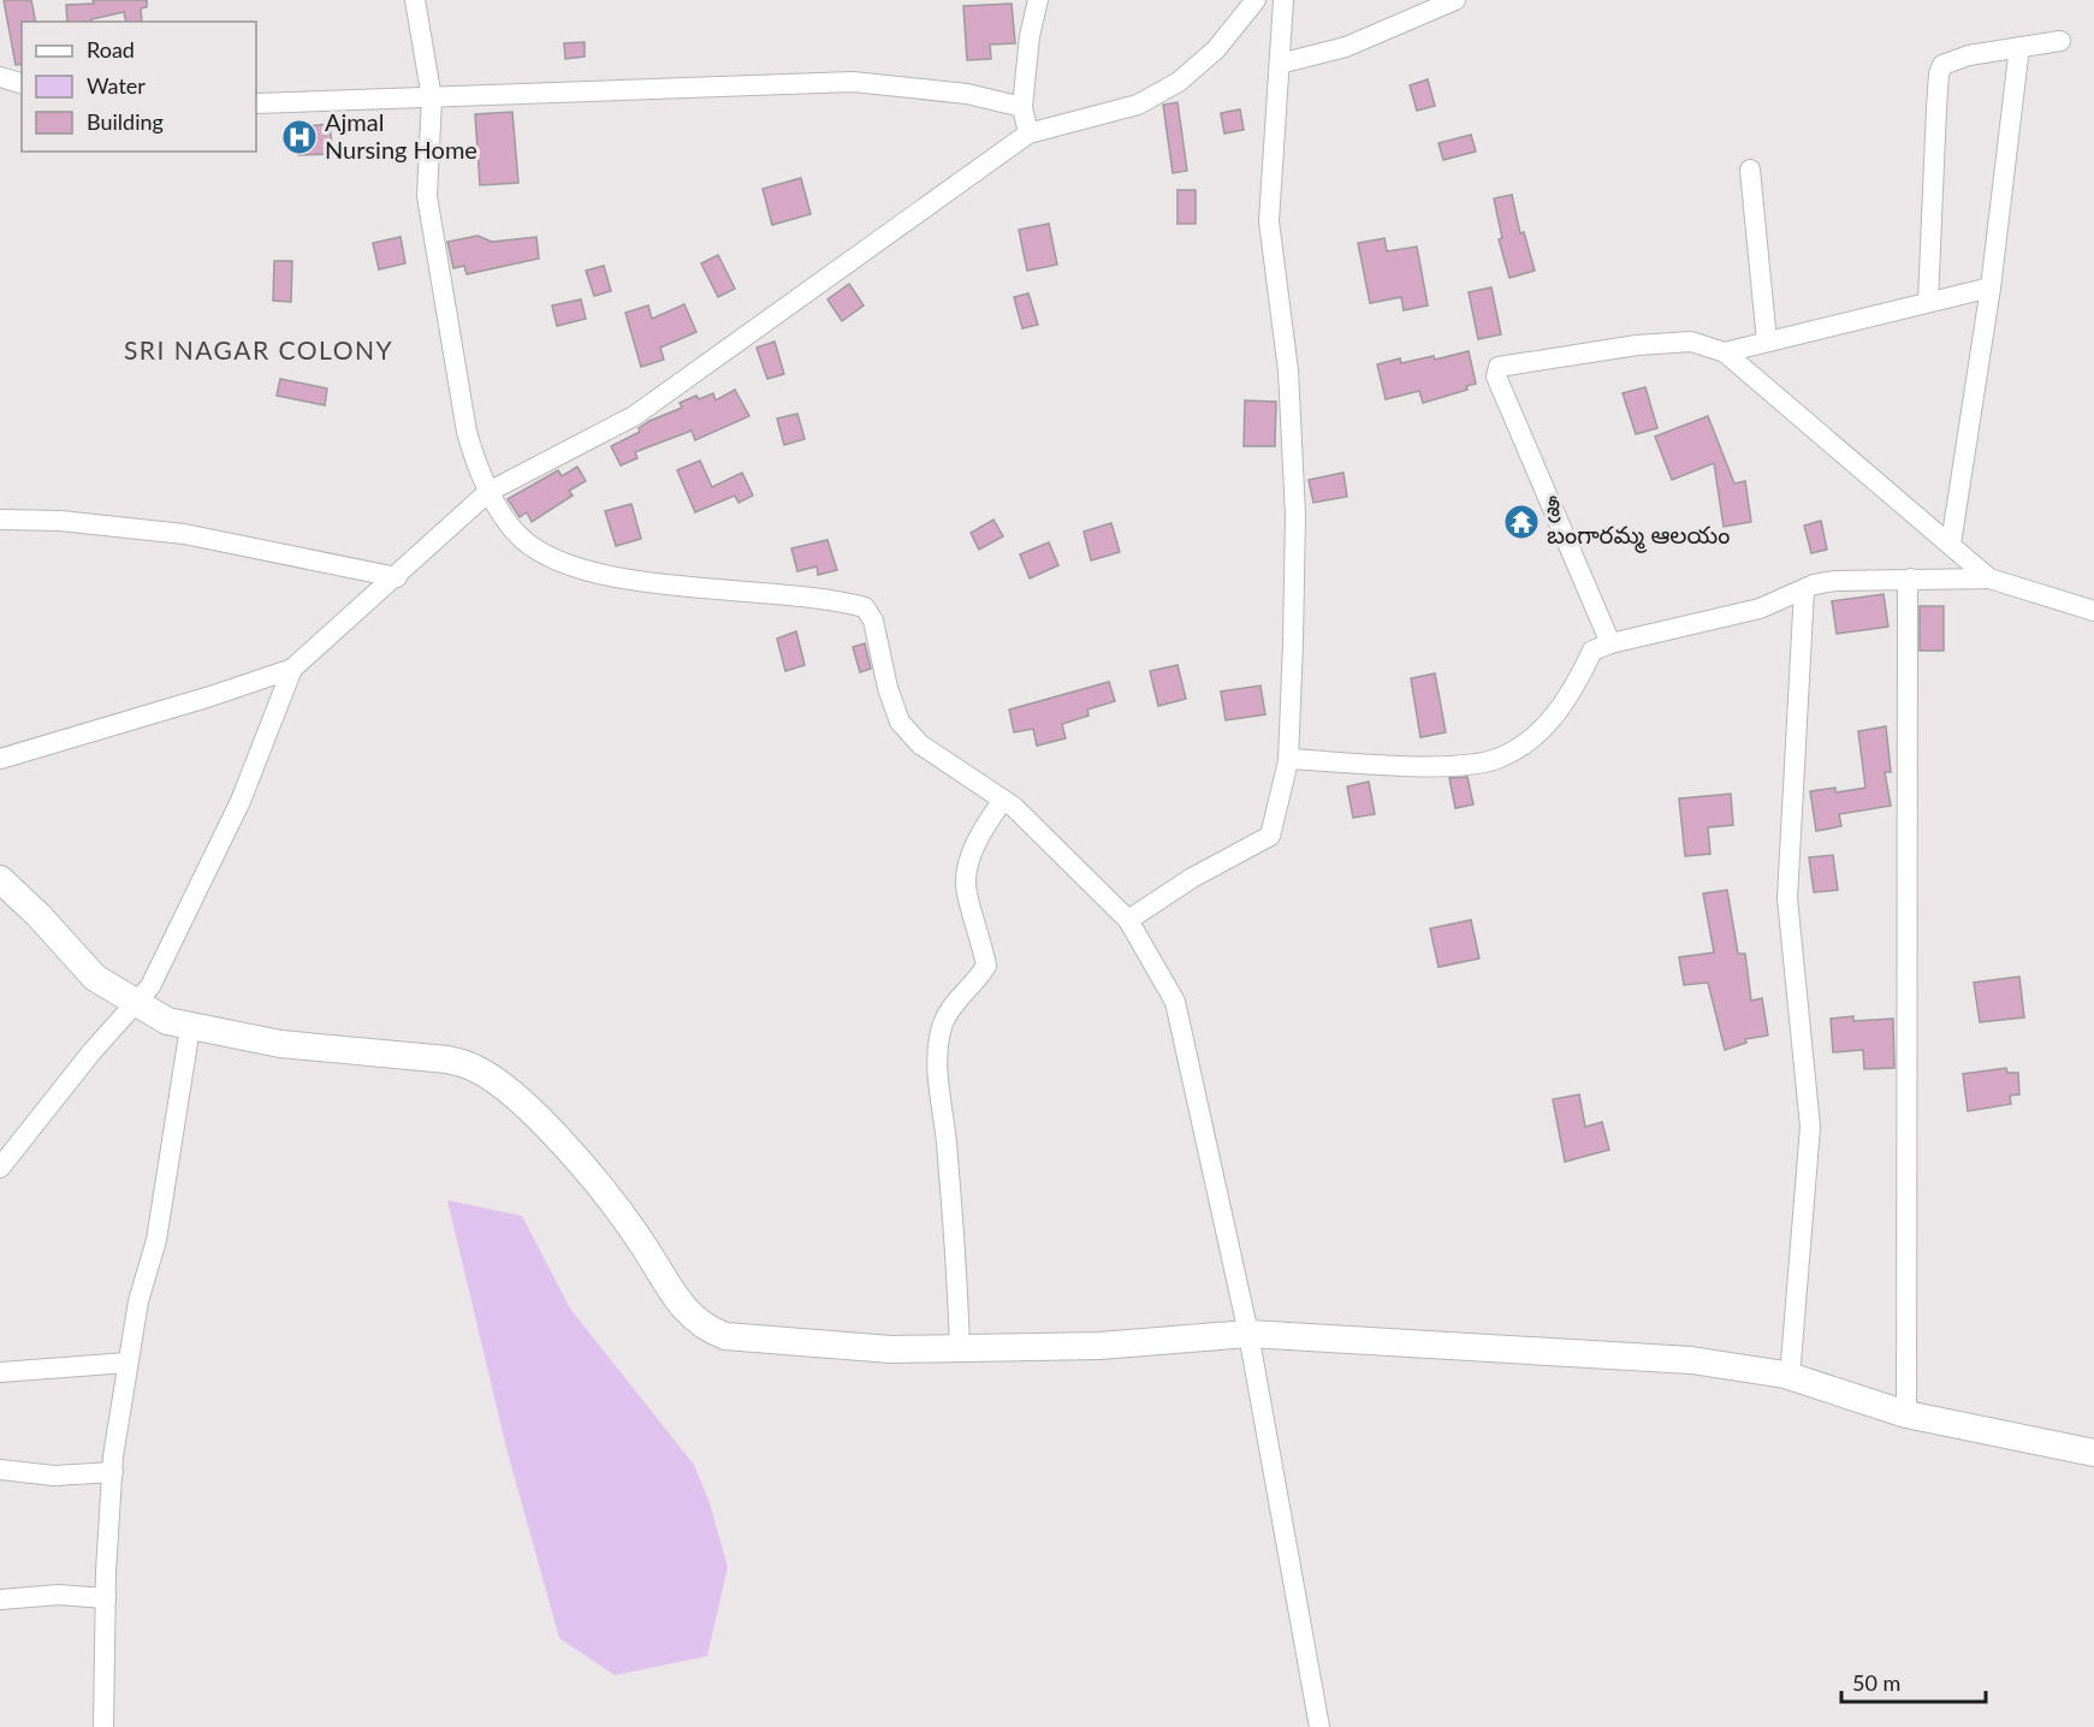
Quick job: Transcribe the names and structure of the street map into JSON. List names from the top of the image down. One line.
{"districts":["SRI NAGAR COLONY"],"places":{"hospital":["Ajmal Nursing Home"],"temple":["శ్రీ బంగారమ్మ ఆలయం"]},"legend":["Road","Water","Building"],"scale_bar":"50 m"}
